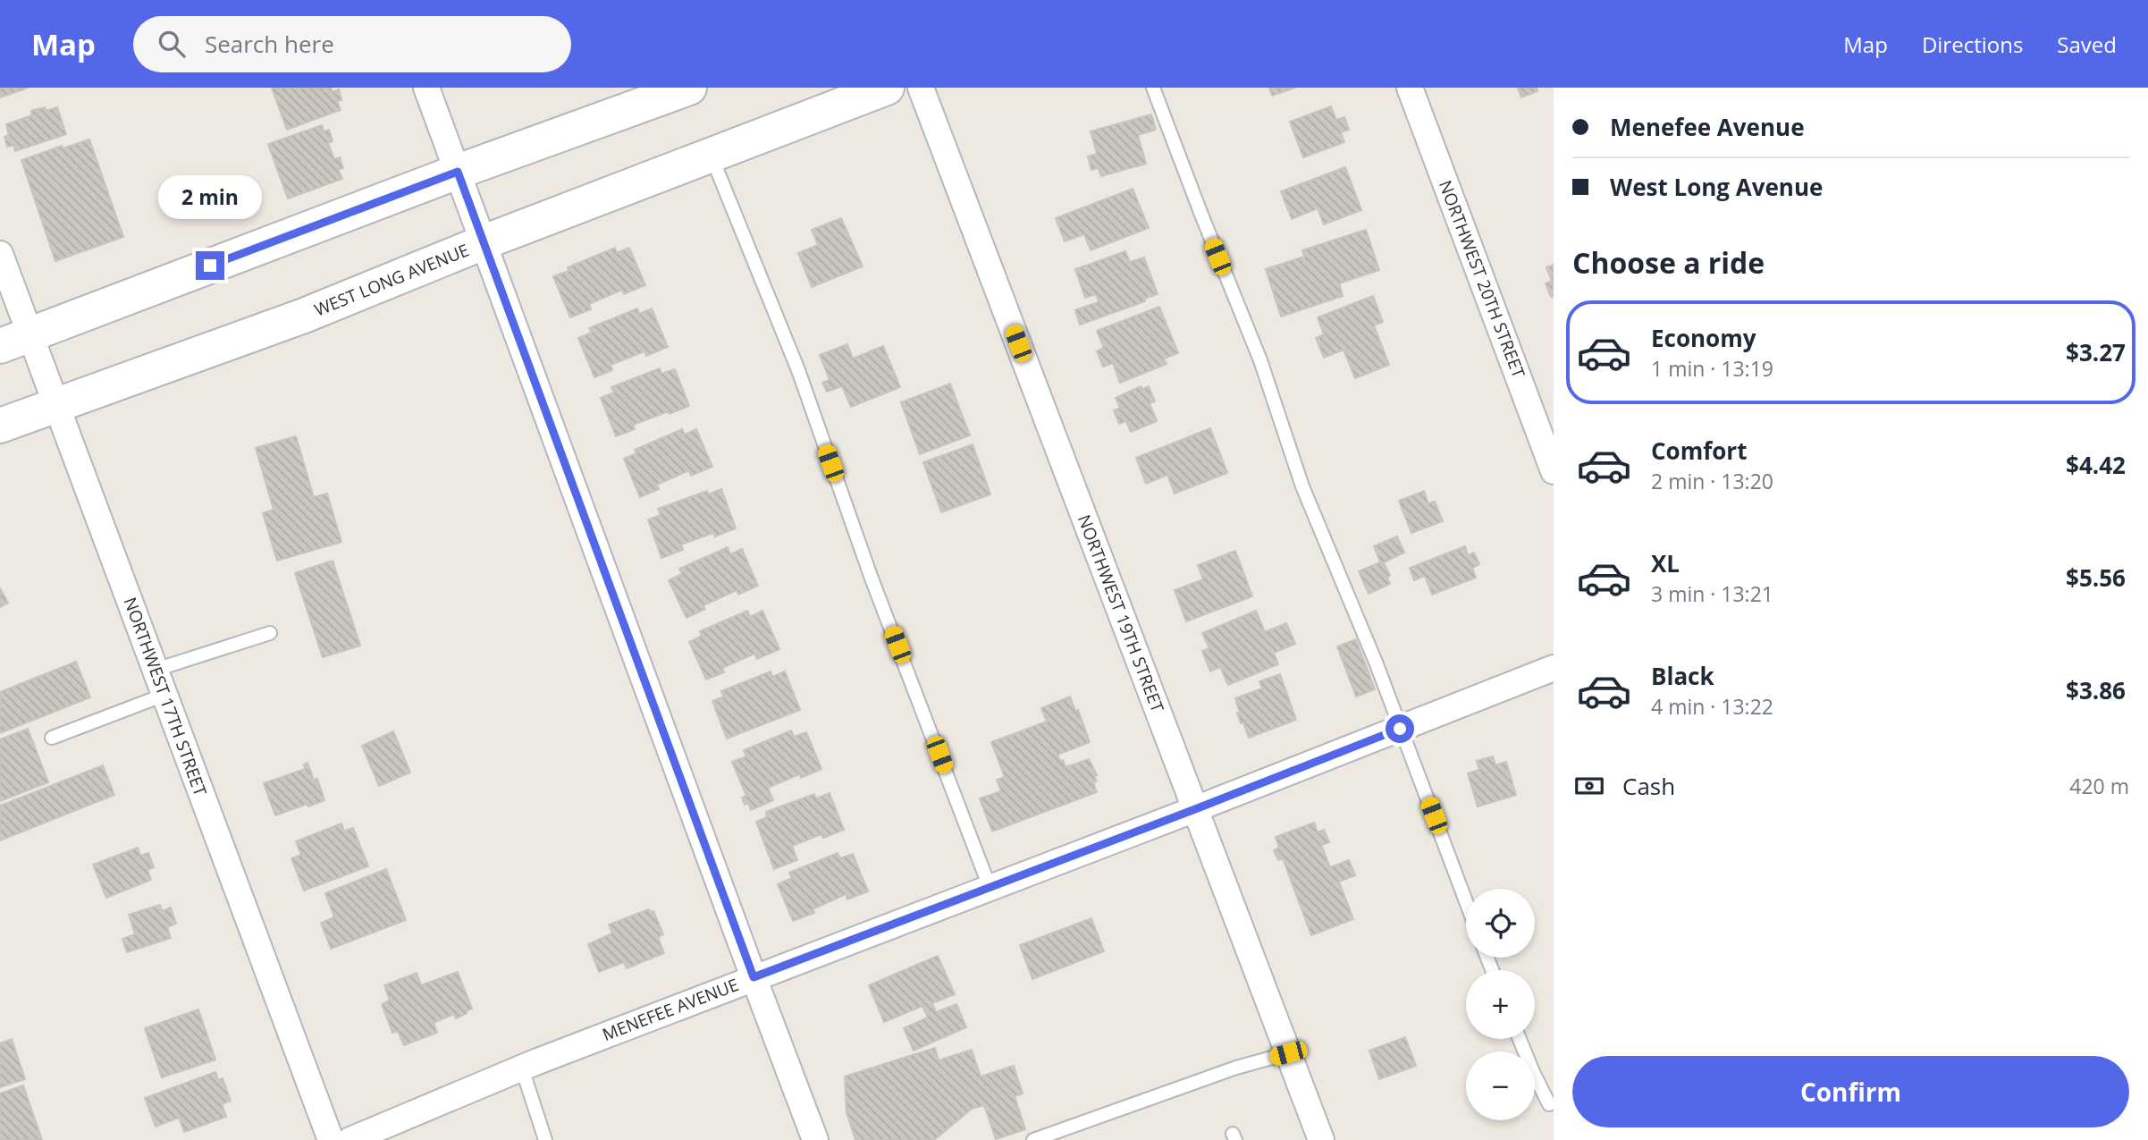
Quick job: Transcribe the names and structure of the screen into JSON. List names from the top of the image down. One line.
{"streets":{"main road":["WEST LONG AVENUE"],"street":["NORTHWEST 20TH STREET","NORTHWEST 19TH STREET","NORTHWEST 17TH STREET","MENEFEE AVENUE"]},"crossings":[["WEST LONG AVENUE","NORTHWEST 17TH STREET"],["NORTHWEST 19TH STREET","MENEFEE AVENUE"]],"page":{"header":"Map","search":"Search here","nav":["Map","Directions","Saved"],"banner":["Menefee Avenue","West Long Avenue"],"bubble":"2 min","heading":"Choose a ride","list":[{"name":"Economy","note":"1 min · 13:19","value":"$3.27"},{"name":"Comfort","note":"2 min · 13:20","value":"$4.42"},{"name":"XL","note":"3 min · 13:21","value":"$5.56"},{"name":"Black","note":"4 min · 13:22","value":"$3.86"}],"pay":["Cash","420 m"],"map_buttons":["+","−"],"buttons":"Confirm"}}
